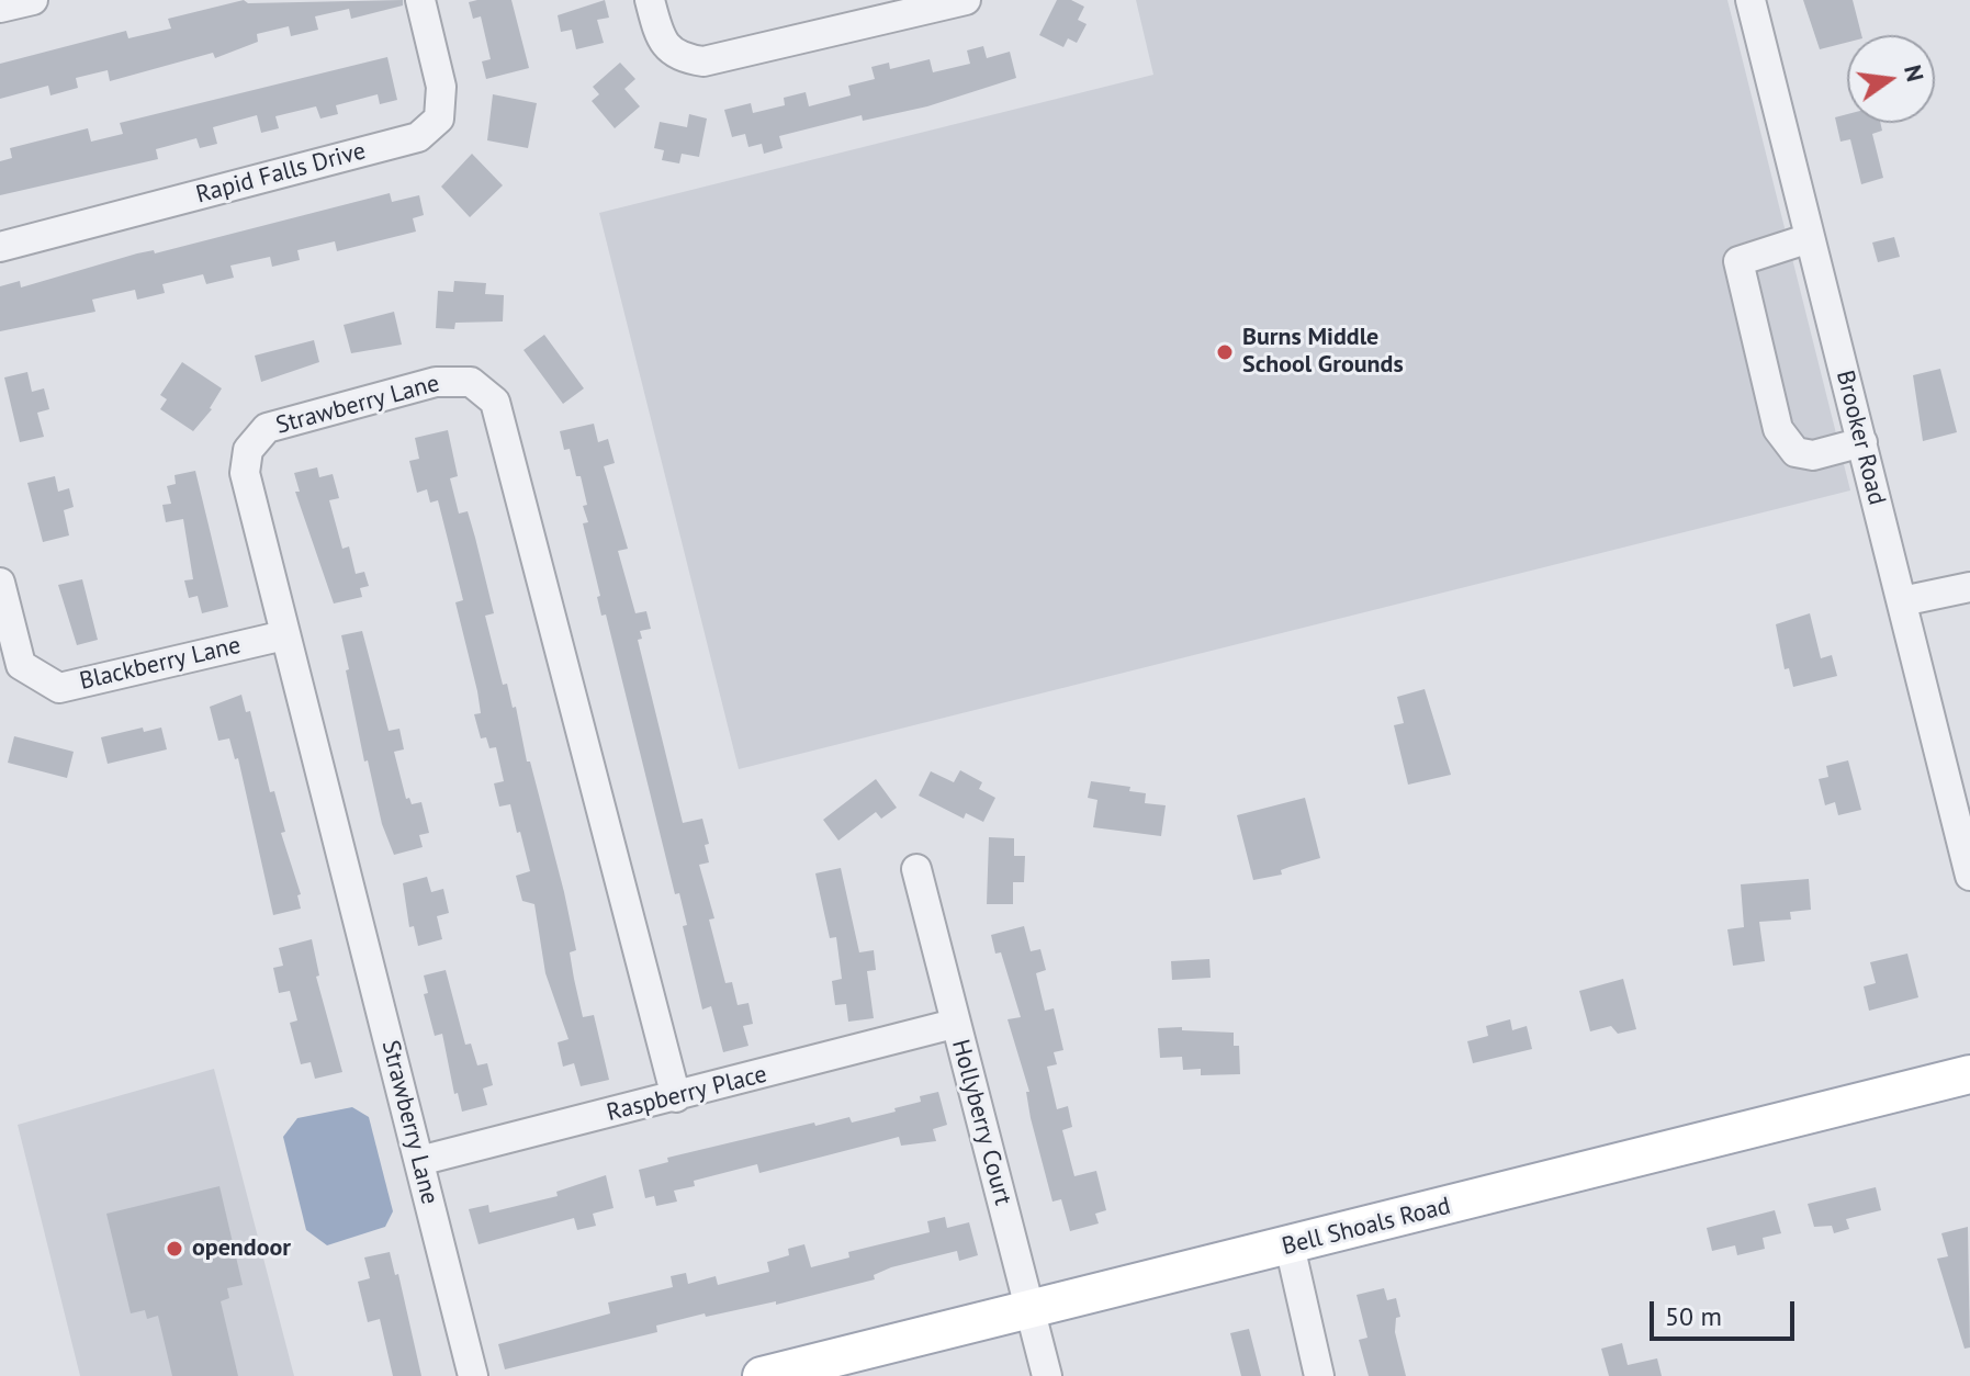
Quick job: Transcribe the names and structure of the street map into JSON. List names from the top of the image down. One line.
{"streets":{"main road":["Bell Shoals Road"],"street":["Rapid Falls Drive","Strawberry Lane","Brooker Road","Blackberry Lane","Raspberry Place","Hollyberry Court"]},"crossings":[["Strawberry Lane","Blackberry Lane"],["Strawberry Lane","Raspberry Place"],["Raspberry Place","Hollyberry Court"],["Hollyberry Court","Bell Shoals Road"]],"places":["Burns Middle School Grounds","opendoor"],"scale_bar":"50 m","north":"right"}
